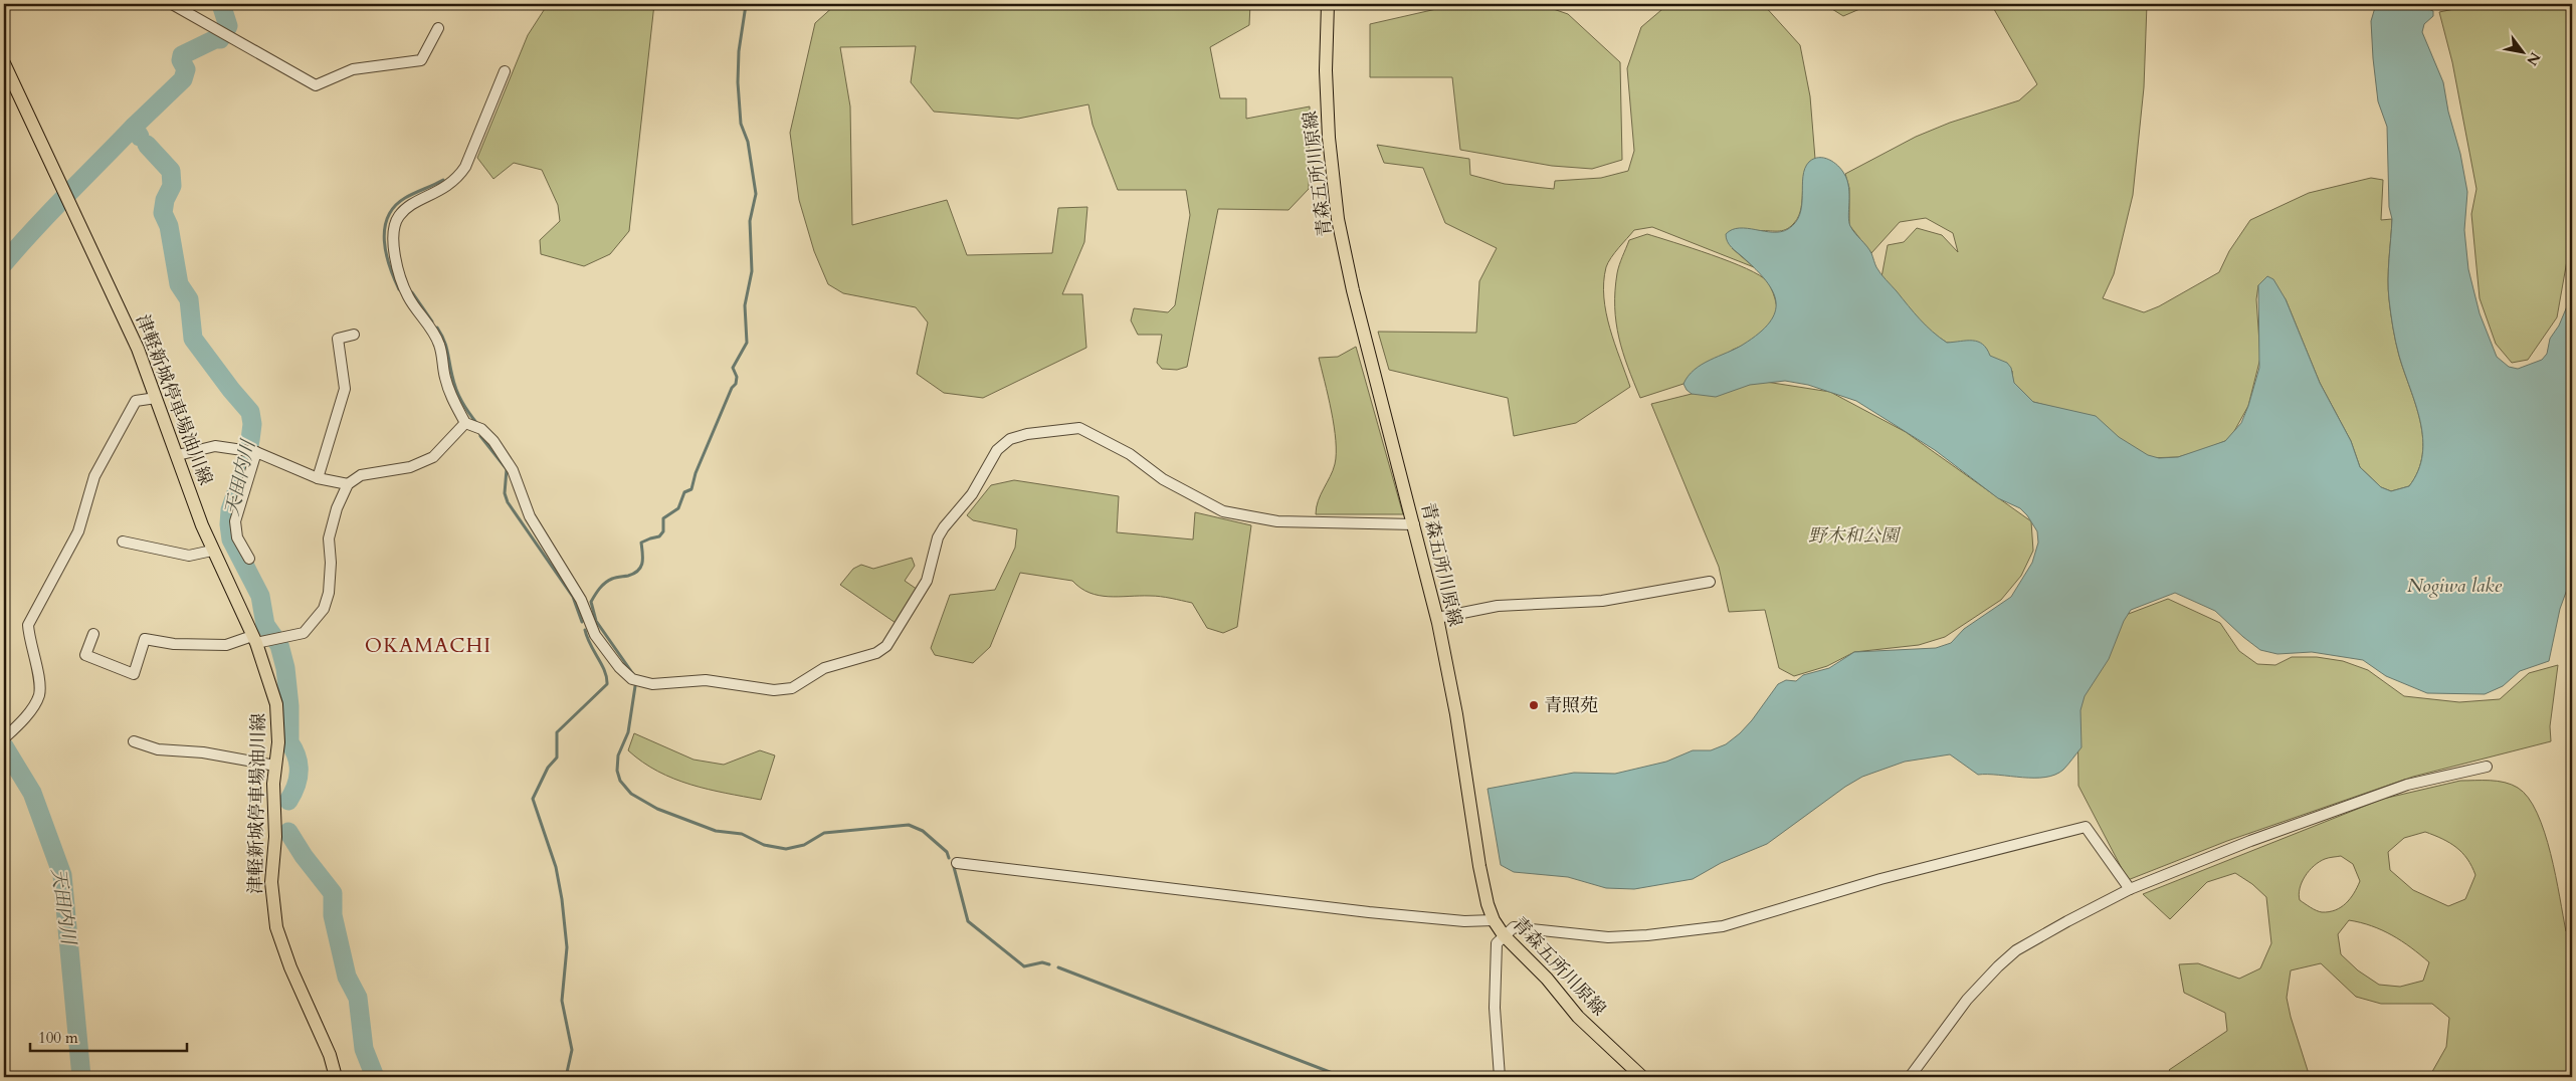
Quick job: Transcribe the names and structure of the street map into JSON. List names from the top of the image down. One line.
{"streets":{"main road":["青森五所川原線","津軽新城停車場油川線"]},"districts":["OKAMACHI"],"water":["天田内川","Nogiwa lake"],"parks":["野木和公園"],"places":["青照苑"],"scale_bar":"100 m","north":"bottom right"}
